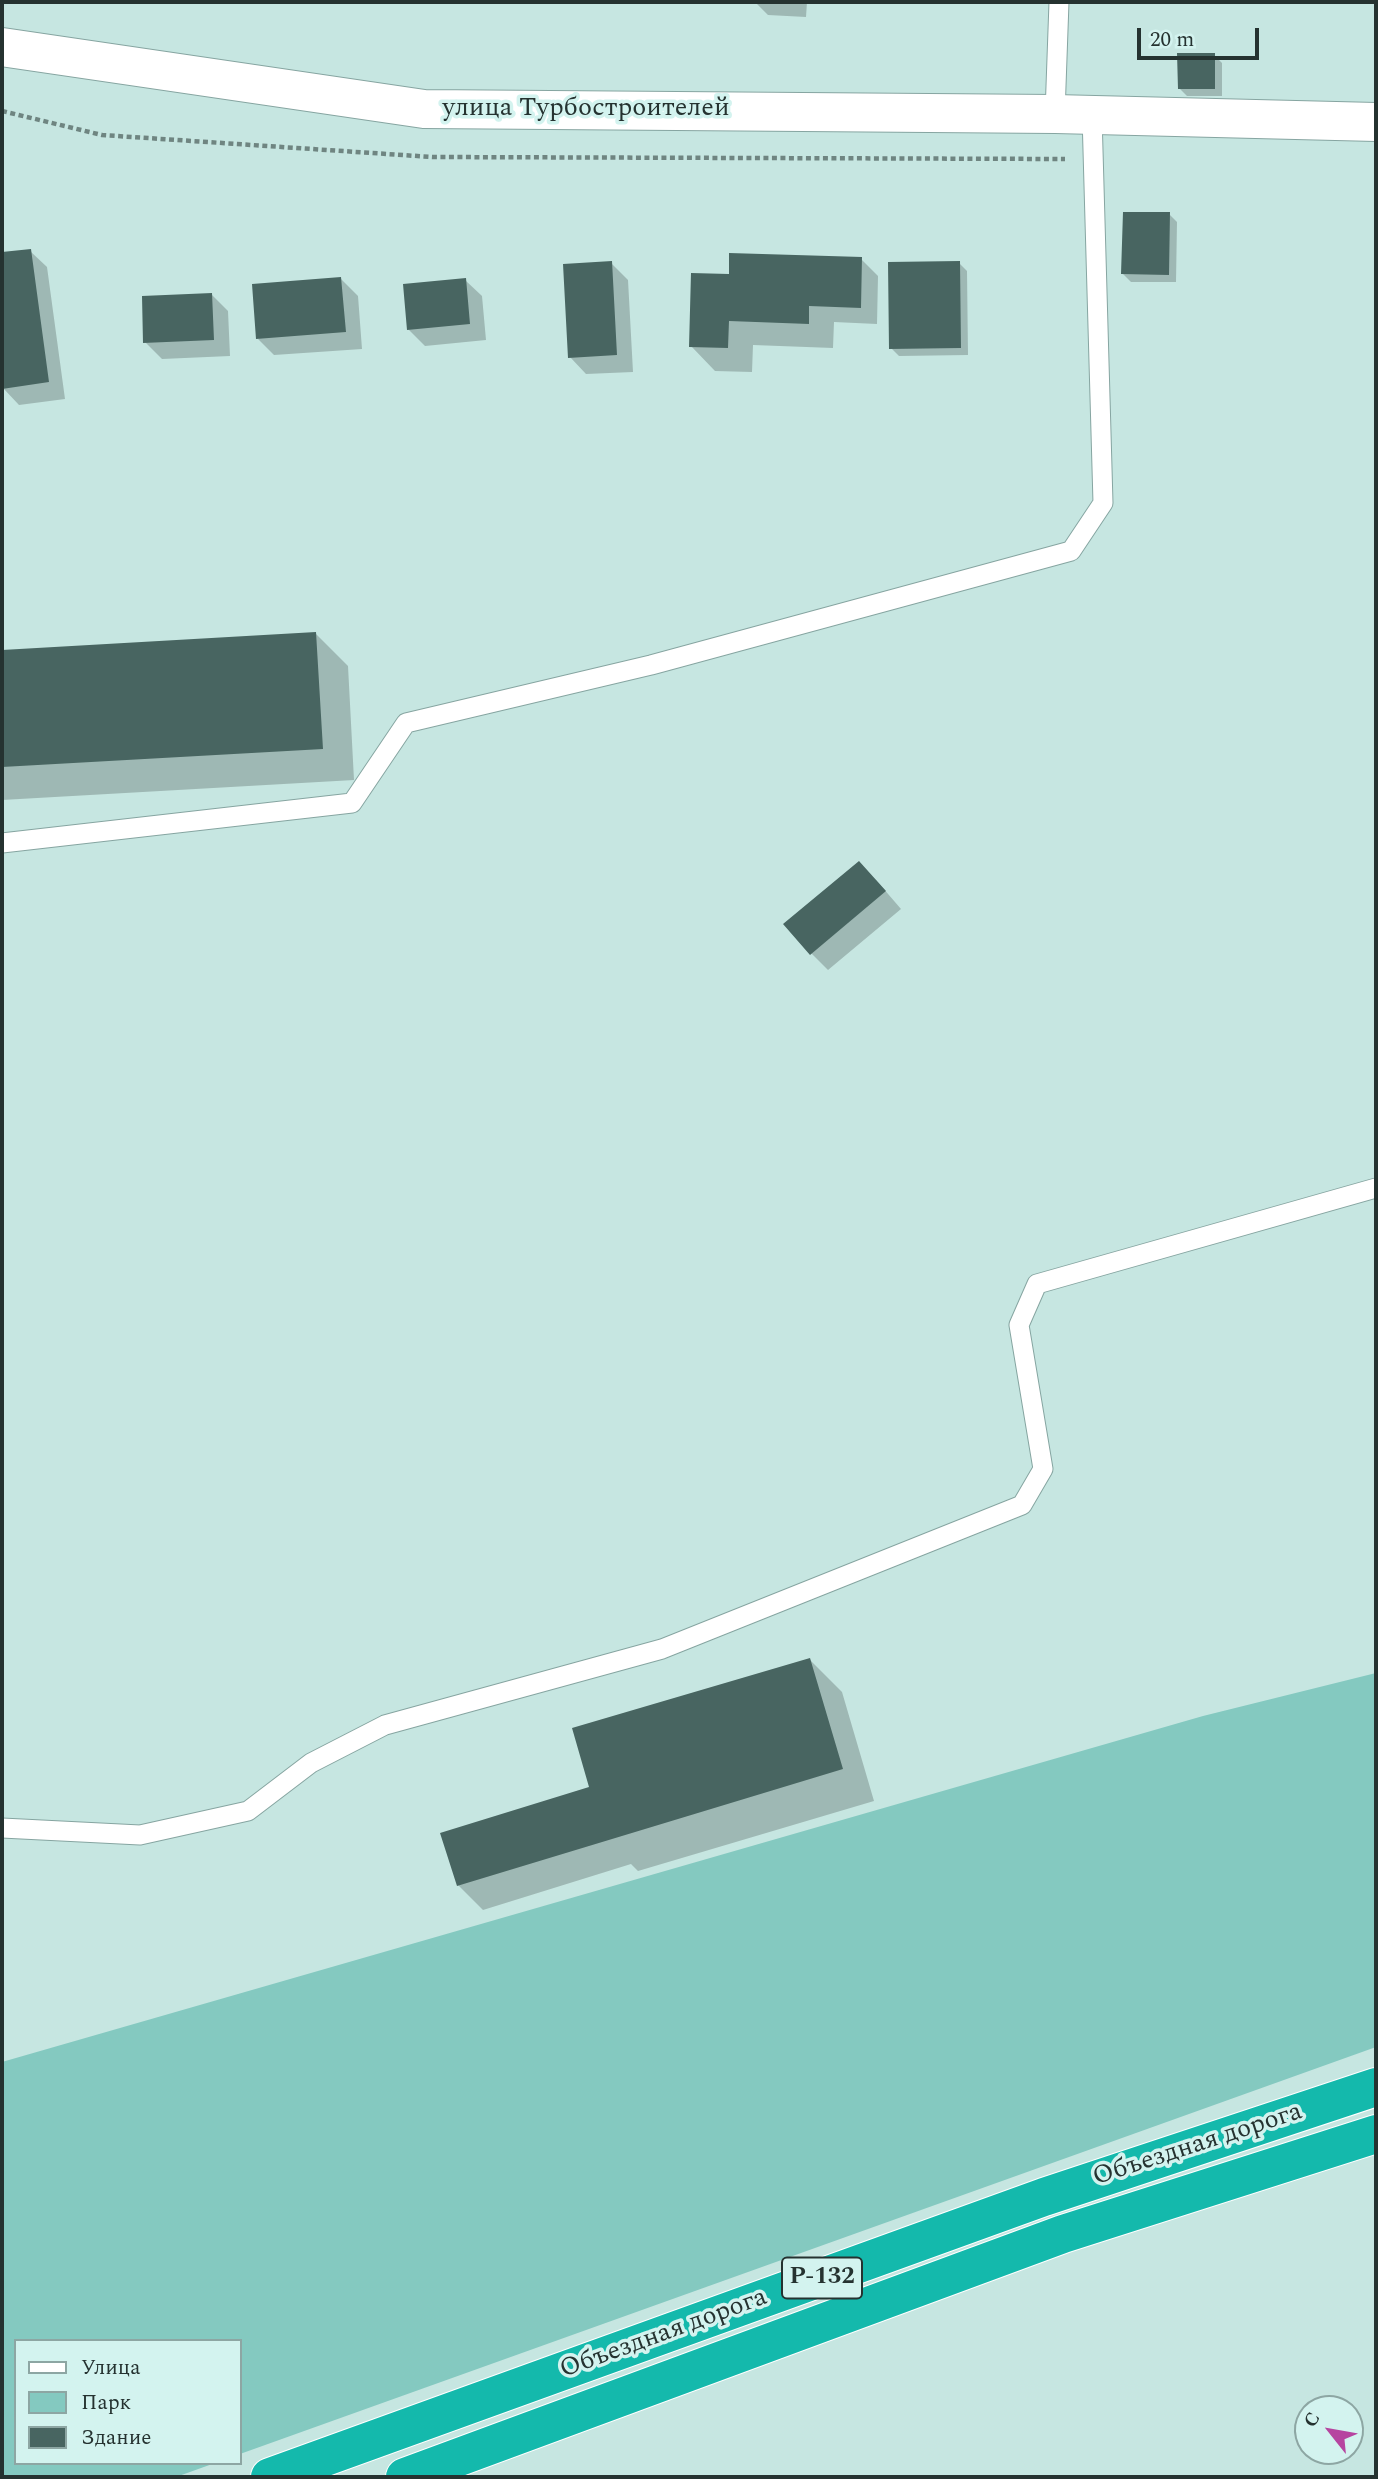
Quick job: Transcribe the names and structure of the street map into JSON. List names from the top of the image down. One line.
{"streets":{"highway":["Объездная дорога","Р-132"],"street":["улица Турбостроителей"]},"legend":["Улица","Парк","Здание"],"scale_bar":"20 m","north":"top left"}
